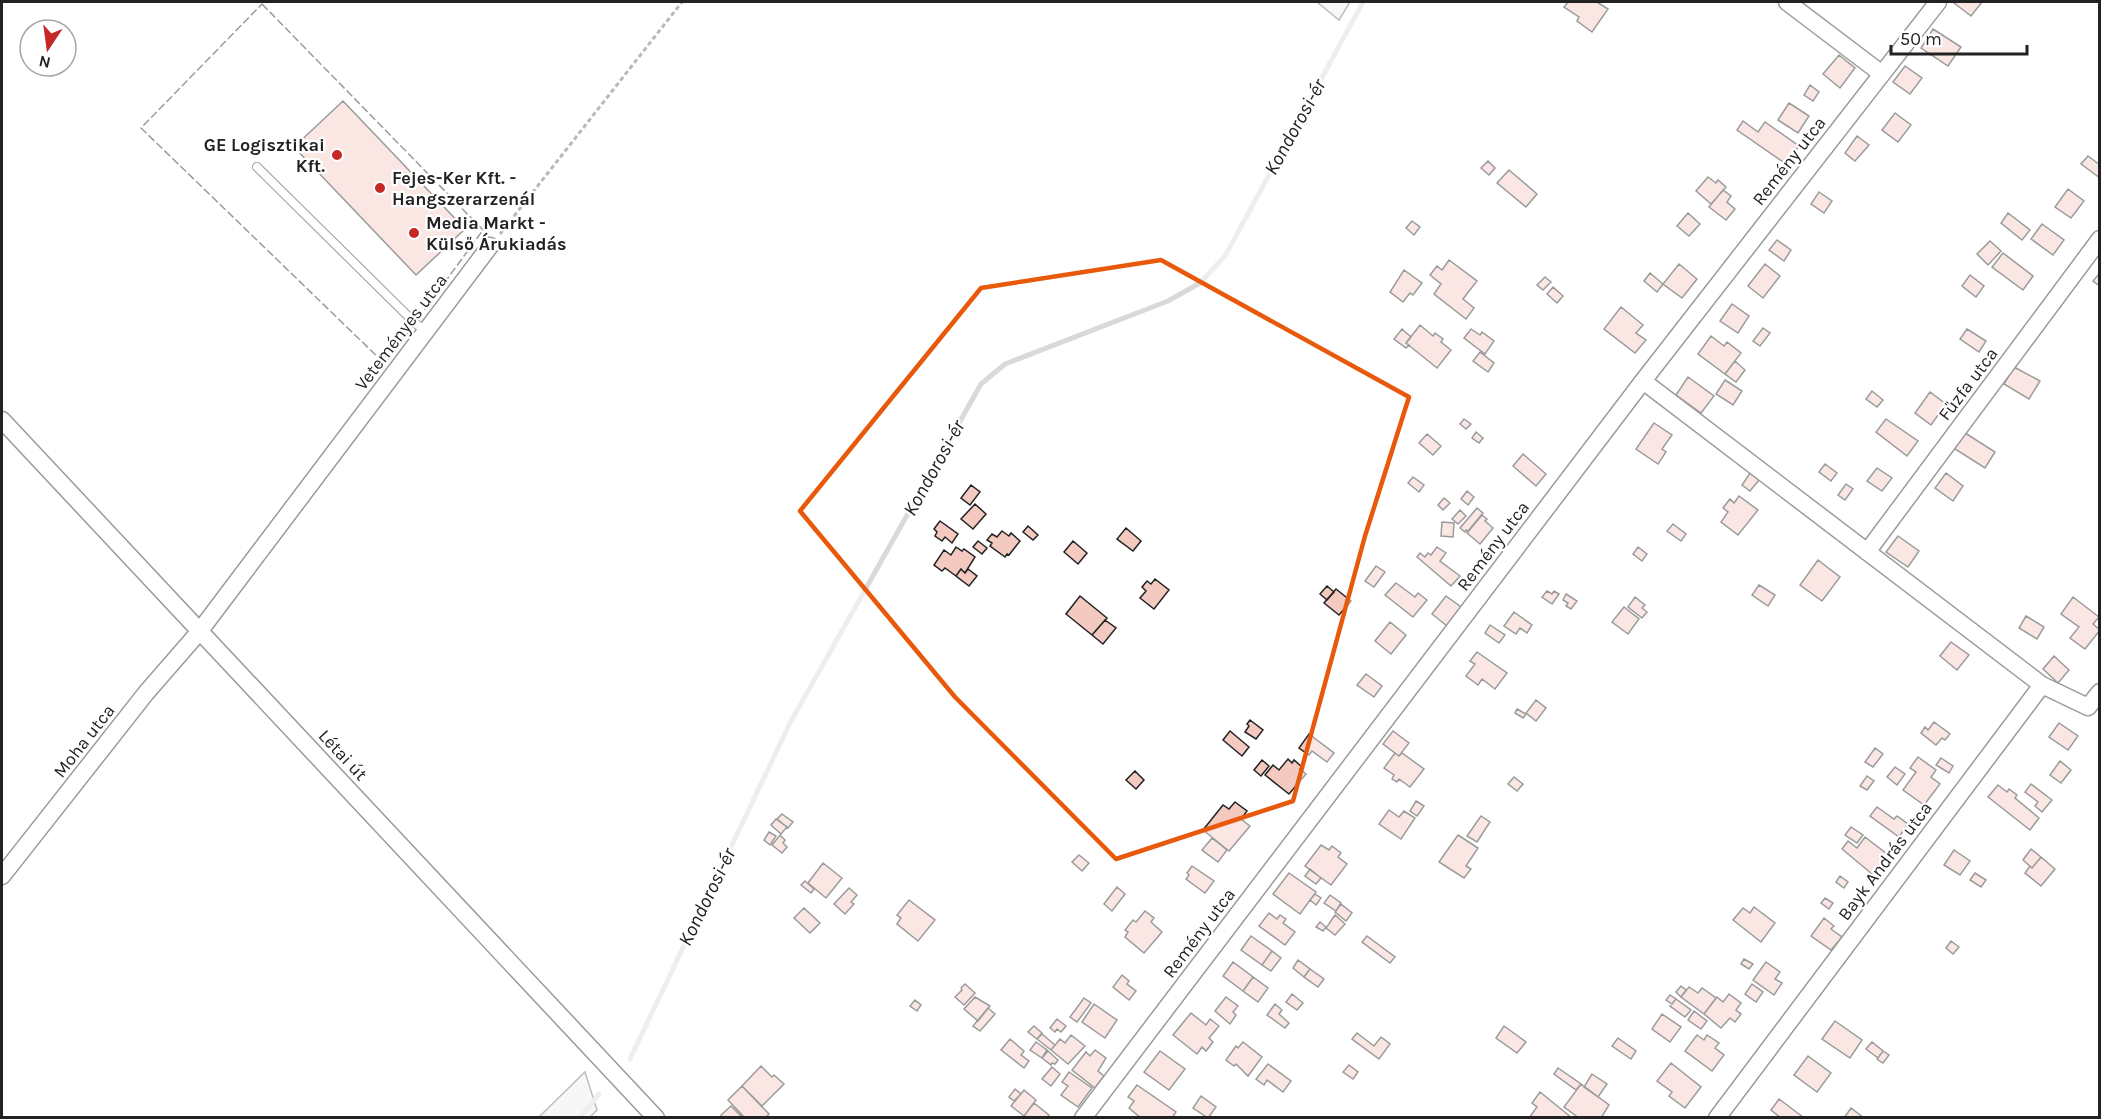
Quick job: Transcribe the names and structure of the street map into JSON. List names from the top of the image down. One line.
{"streets":{"street":["Remény utca","Veteményes utca","Fűzfa utca","Moha utca","Létai út","Bayk András utca"]},"crossings":[["Veteményes utca","Moha utca"],["Veteményes utca","Létai út"],["Moha utca","Létai út"]],"water":["Kondorosi-ér"],"places":["GE Logisztikai Kft.","Fejes-Ker Kft. - Hangszerarzenál","Media Markt - Külső Árukiadás"],"scale_bar":"50 m","north":"bottom"}
